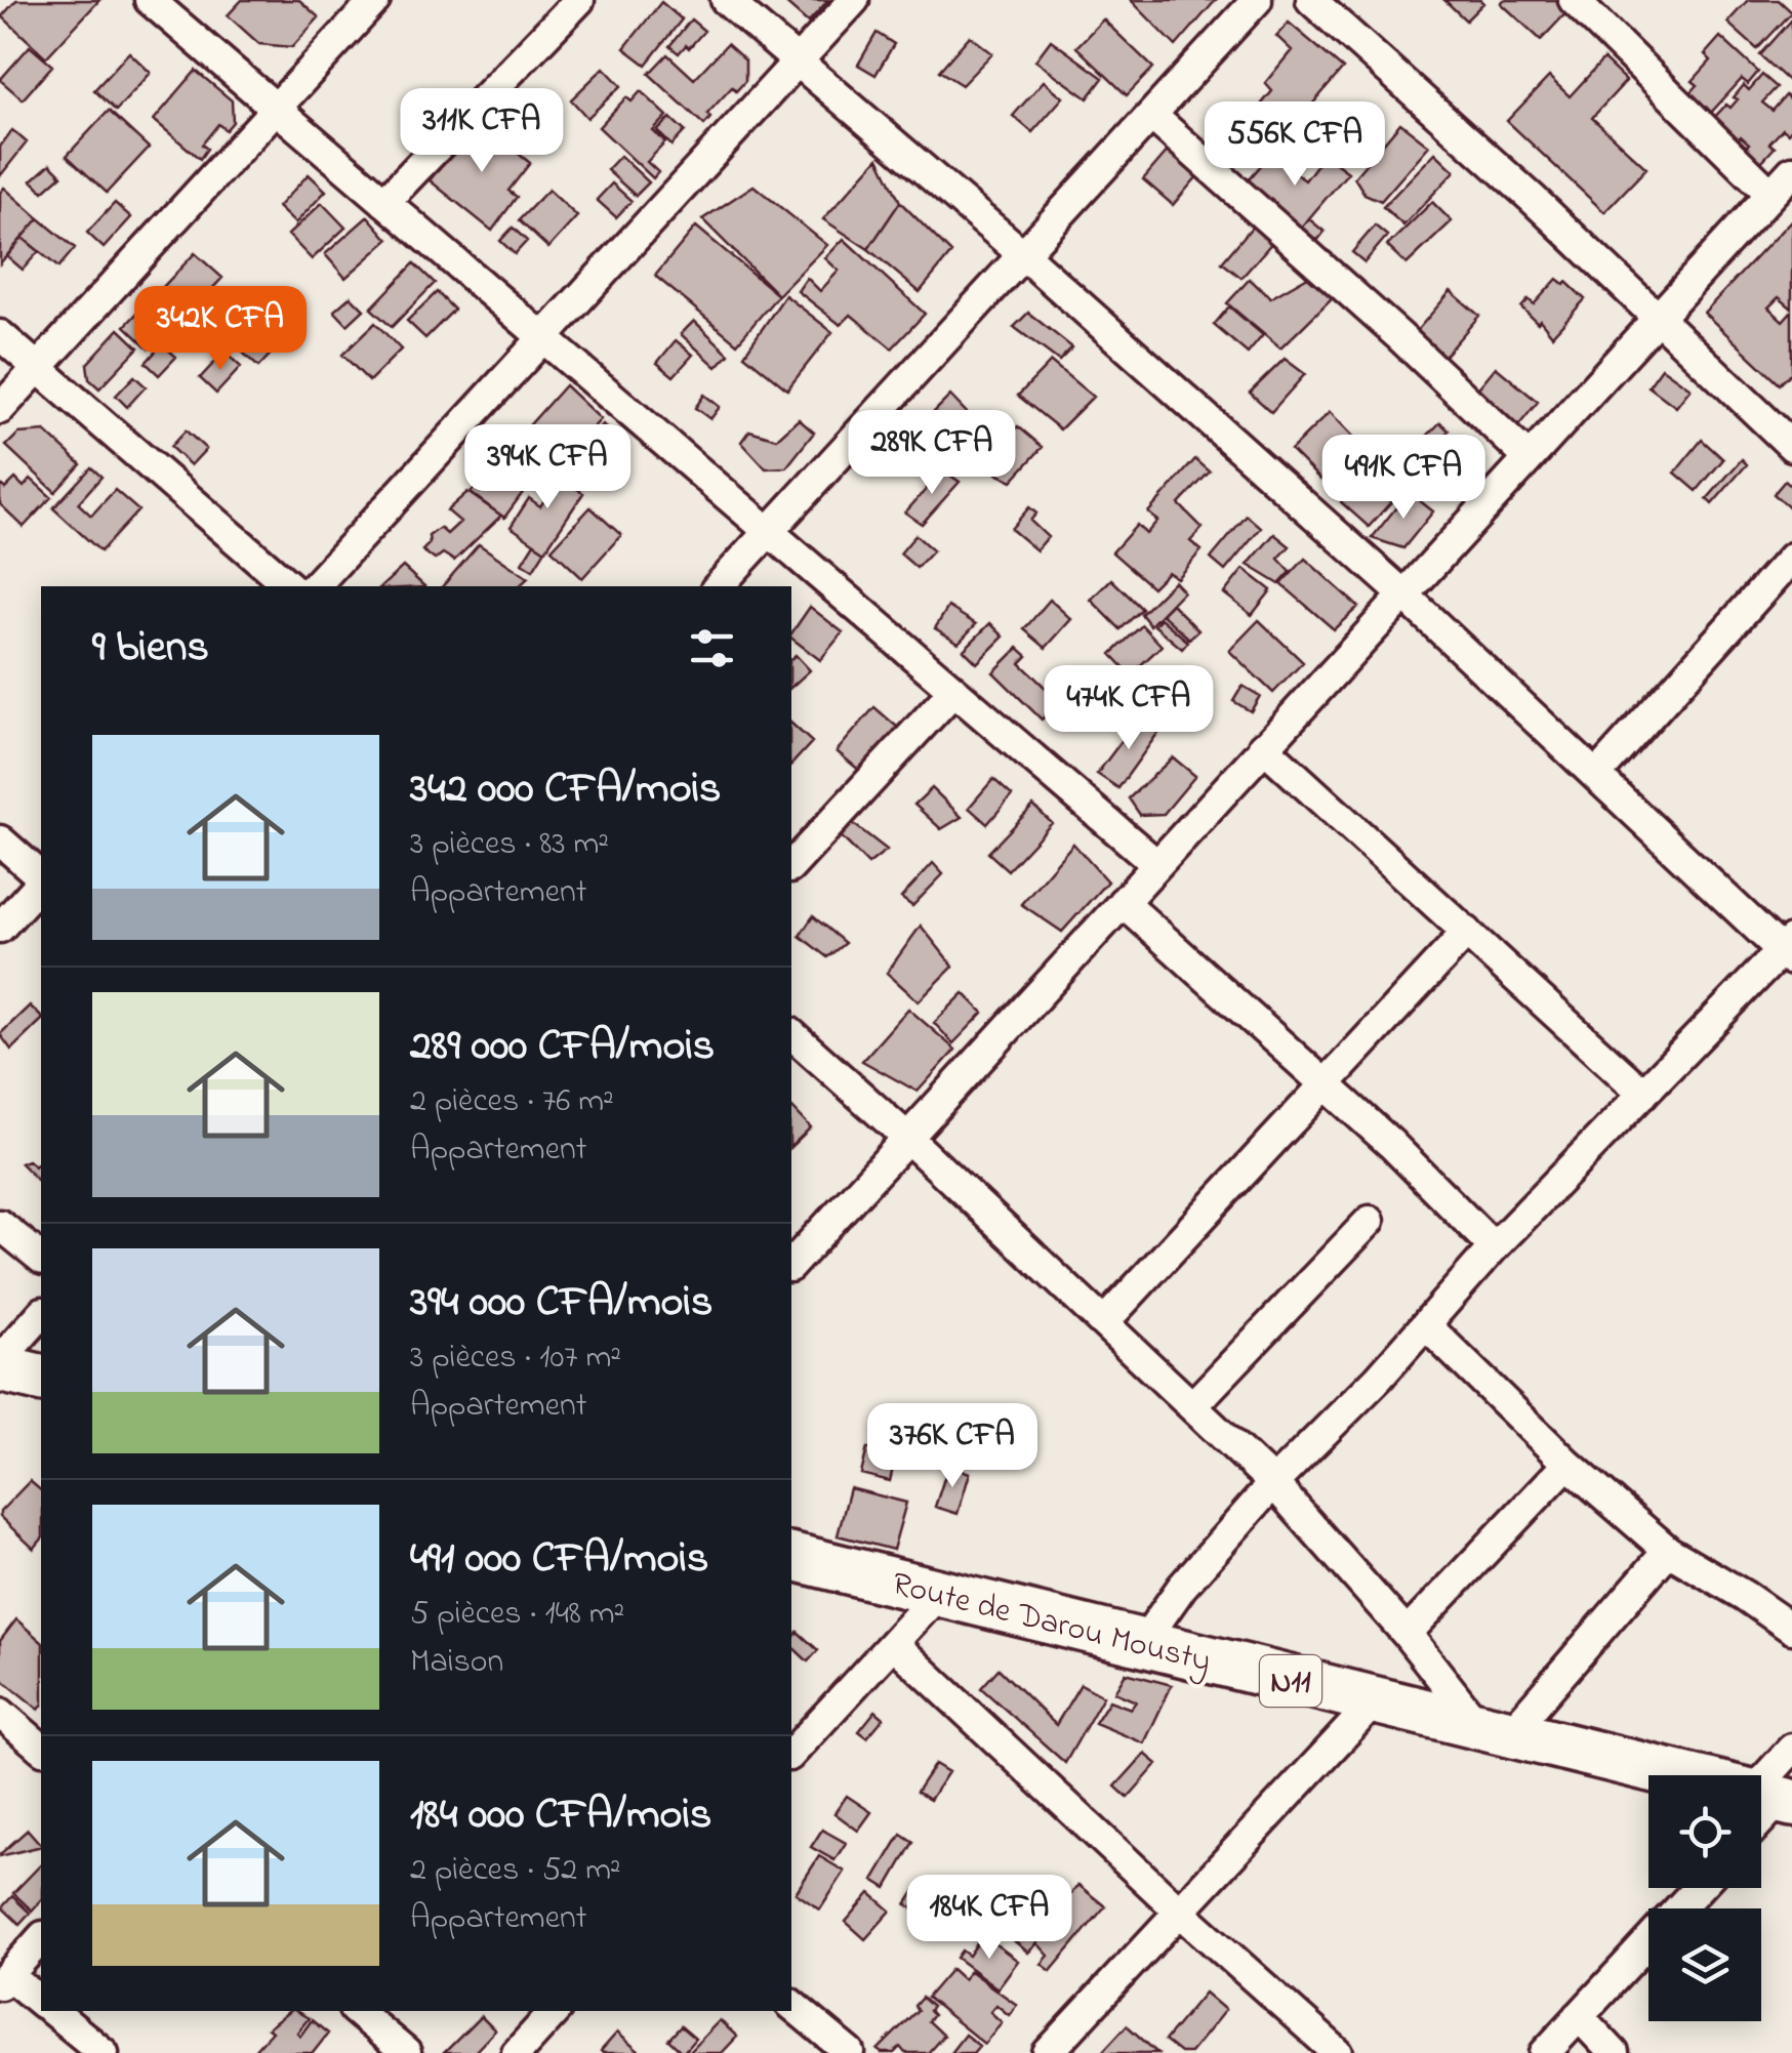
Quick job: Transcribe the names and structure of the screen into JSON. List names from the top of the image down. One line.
{"streets":{"main road":["Route de Darou Mousty","N11"]},"page":{"price":["311K CFA","556K CFA","342K CFA","289K CFA","394K CFA","491K CFA","474K CFA","376K CFA","184K CFA"],"heading":"9 biens","list":[{"name":"342 000 CFA/mois","note":"3 pièces · 83 m² · Appartement"},{"name":"289 000 CFA/mois","note":"2 pièces · 76 m² · Appartement"},{"name":"394 000 CFA/mois","note":"3 pièces · 107 m² · Appartement"},{"name":"491 000 CFA/mois","note":"5 pièces · 148 m² · Maison"},{"name":"184 000 CFA/mois","note":"2 pièces · 52 m² · Appartement"}]}}
